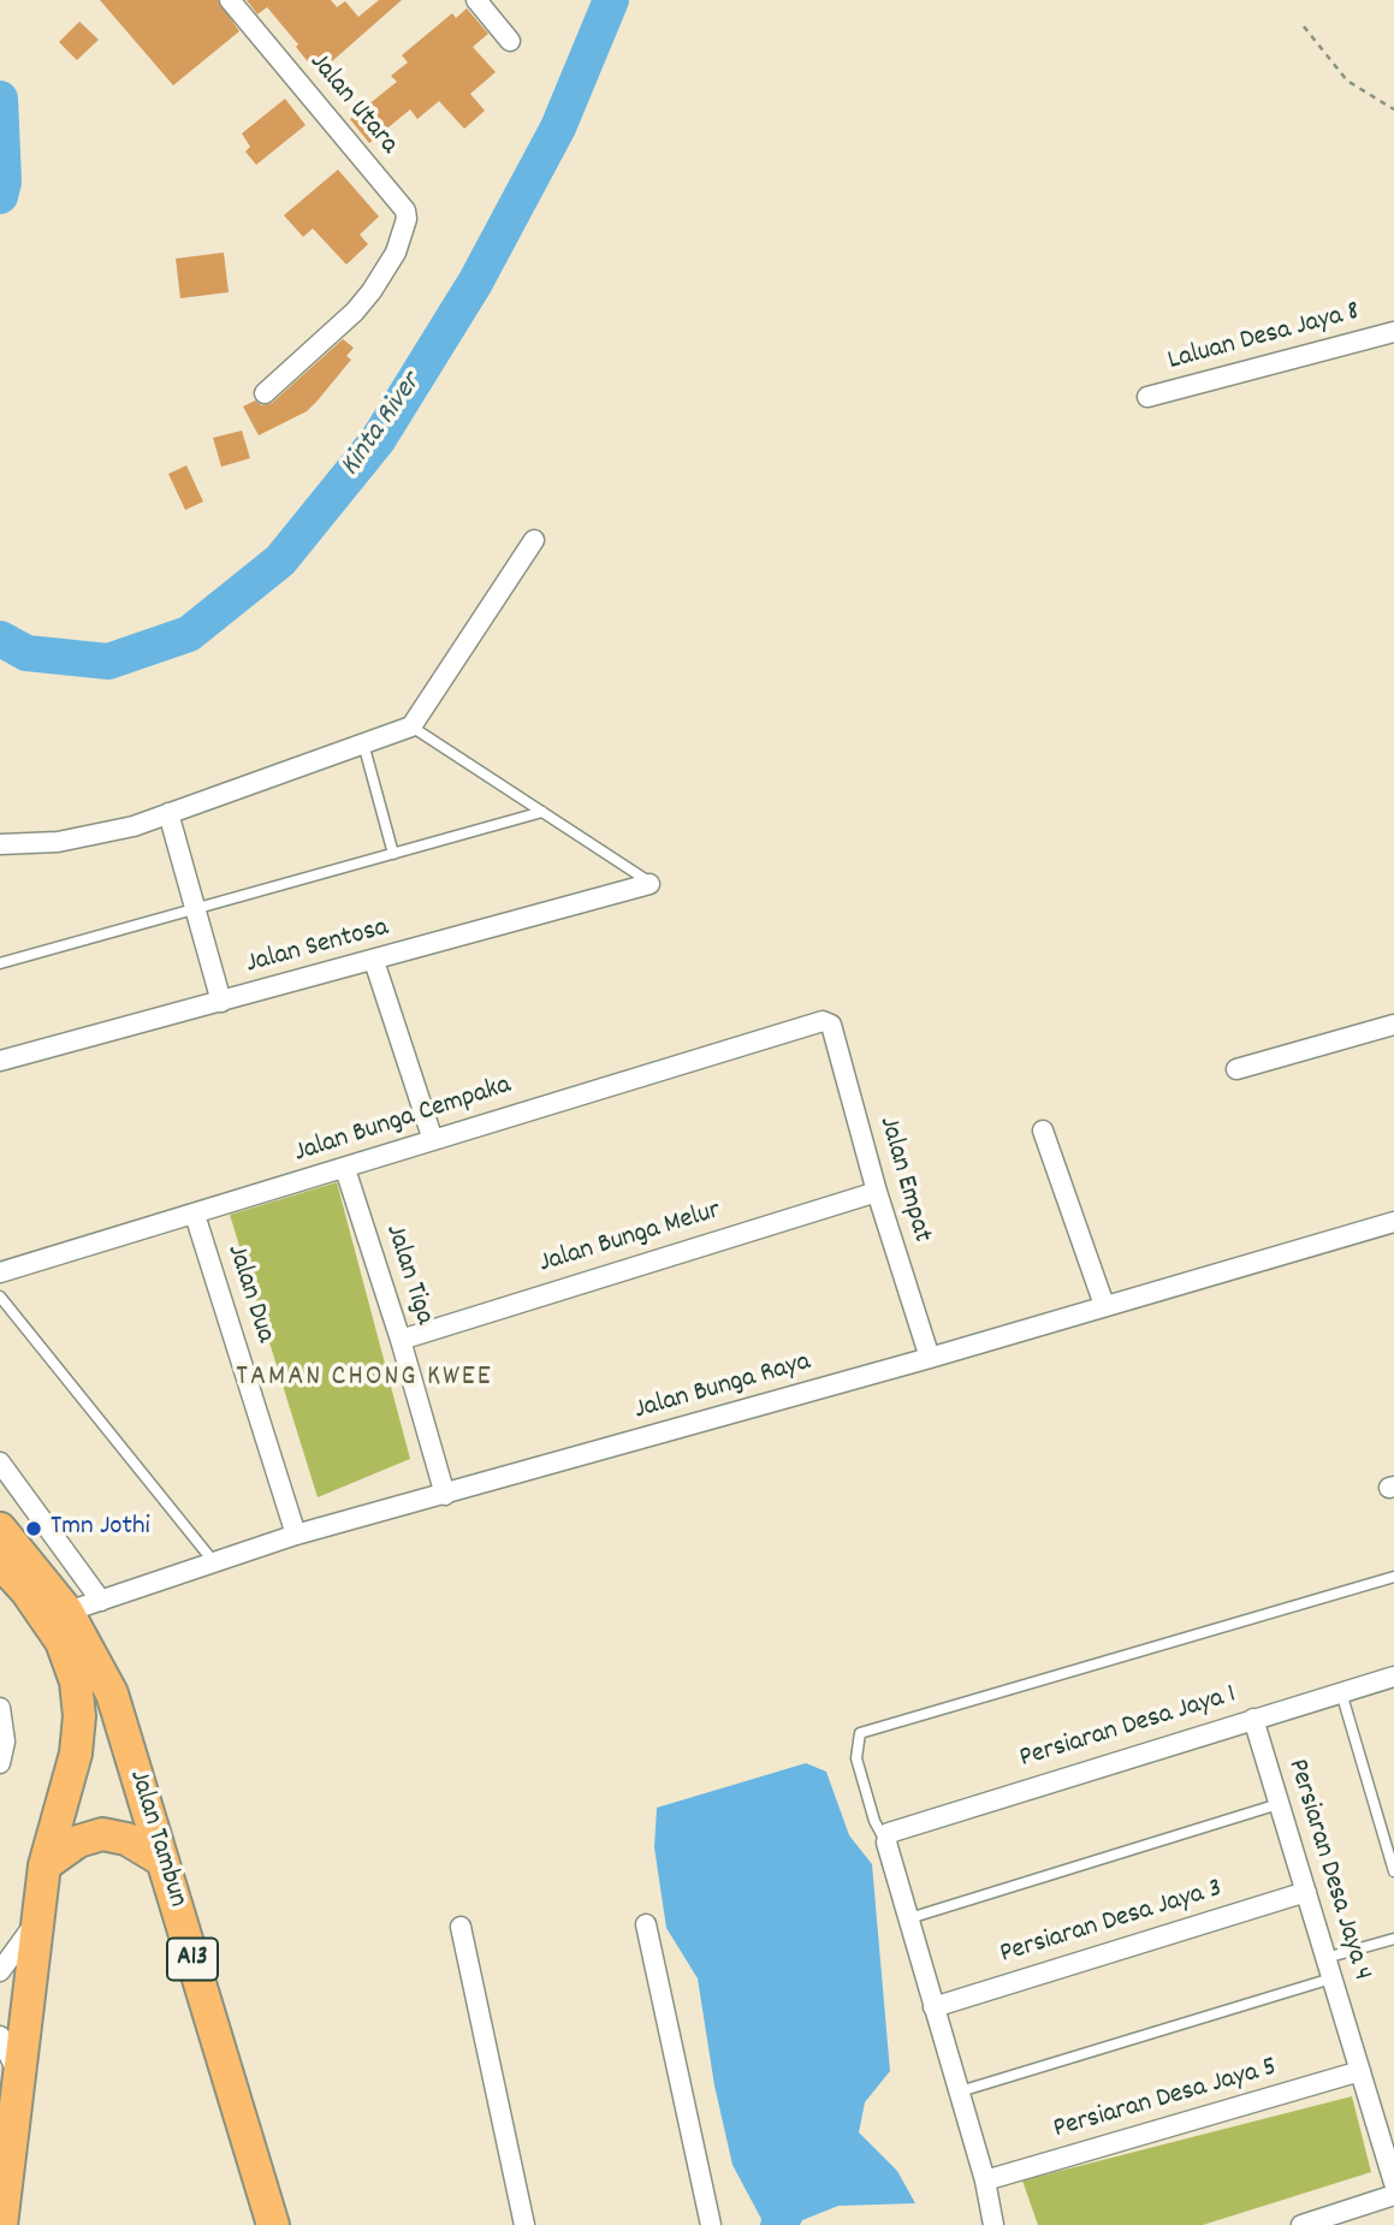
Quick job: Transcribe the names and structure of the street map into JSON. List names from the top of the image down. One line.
{"streets":{"main road":["Jalan Tambun","A13"],"street":["Jalan Utara","Laluan Desa Jaya 8","Jalan Sentosa","Jalan Bunga Cempaka","Jalan Empat","Jalan Bunga Melur","Jalan Tiga","Jalan Dua","Jalan Bunga Raya","Persiaran Desa Jaya 1","Persiaran Desa Jaya 4","Persiaran Desa Jaya 3","Persiaran Desa Jaya 5"]},"crossings":[["Jalan Bunga Cempaka","Jalan Empat"],["Jalan Bunga Cempaka","Jalan Tiga"],["Jalan Bunga Cempaka","Jalan Dua"],["Jalan Empat","Jalan Bunga Melur"],["Jalan Empat","Jalan Bunga Raya"],["Jalan Bunga Melur","Jalan Tiga"],["Jalan Tiga","Jalan Bunga Raya"],["Jalan Dua","Jalan Bunga Raya"],["Jalan Bunga Raya","Jalan Tambun"],["Persiaran Desa Jaya 1","Persiaran Desa Jaya 4"],["Persiaran Desa Jaya 4","Persiaran Desa Jaya 3"],["Persiaran Desa Jaya 4","Persiaran Desa Jaya 5"]],"districts":["TAMAN CHONG KWEE"],"water":["Kinta River"],"places":["Tmn Jothi"]}
